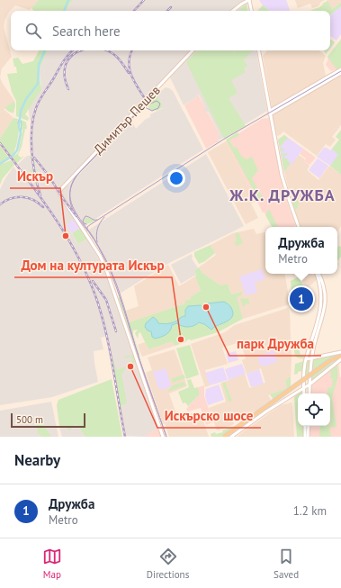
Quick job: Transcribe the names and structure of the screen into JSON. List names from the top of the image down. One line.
{"streets":{"main road":["Димитър Пешев"]},"districts":["Ж.К. ДРУЖБА"],"places":["Искър","парк Дружба","Дом на културата Искър","Искърско шосе"],"scale_bar":"500 m","page":{"search":"Search here","popup":["Дружба","Metro"],"pins":"1","scale":"500 m","heading":"Nearby","list":[{"mark":"1","name":"Дружба","note":"Metro","value":"1.2 km"}],"nav":["Map","Directions","Saved"]}}
